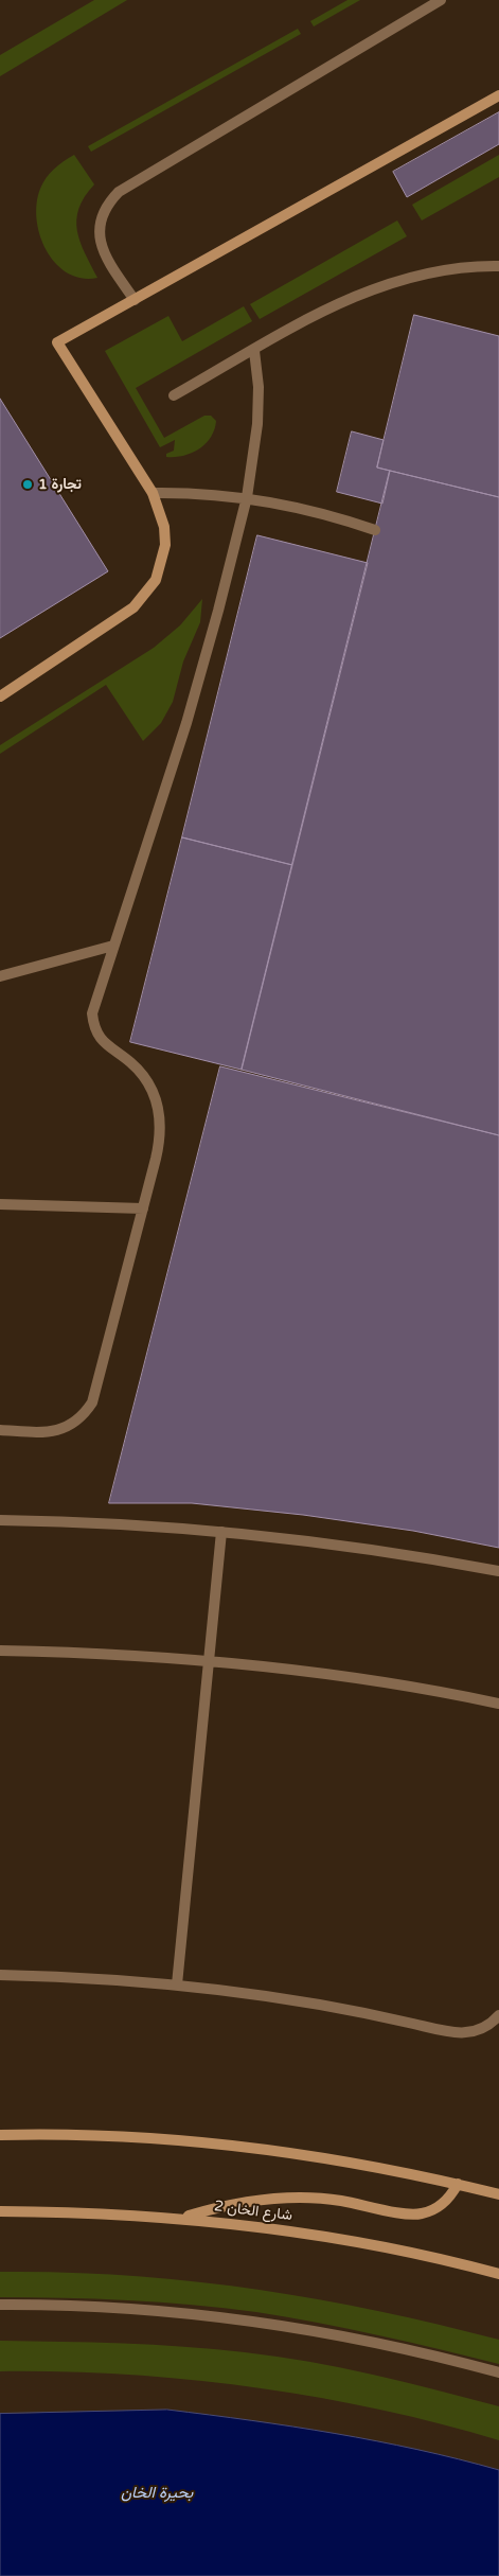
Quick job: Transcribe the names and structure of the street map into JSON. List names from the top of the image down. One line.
{"streets":{"main road":["شارع الخان 2"]},"water":["بحيرة الخان"],"places":["تجارة 1"]}
